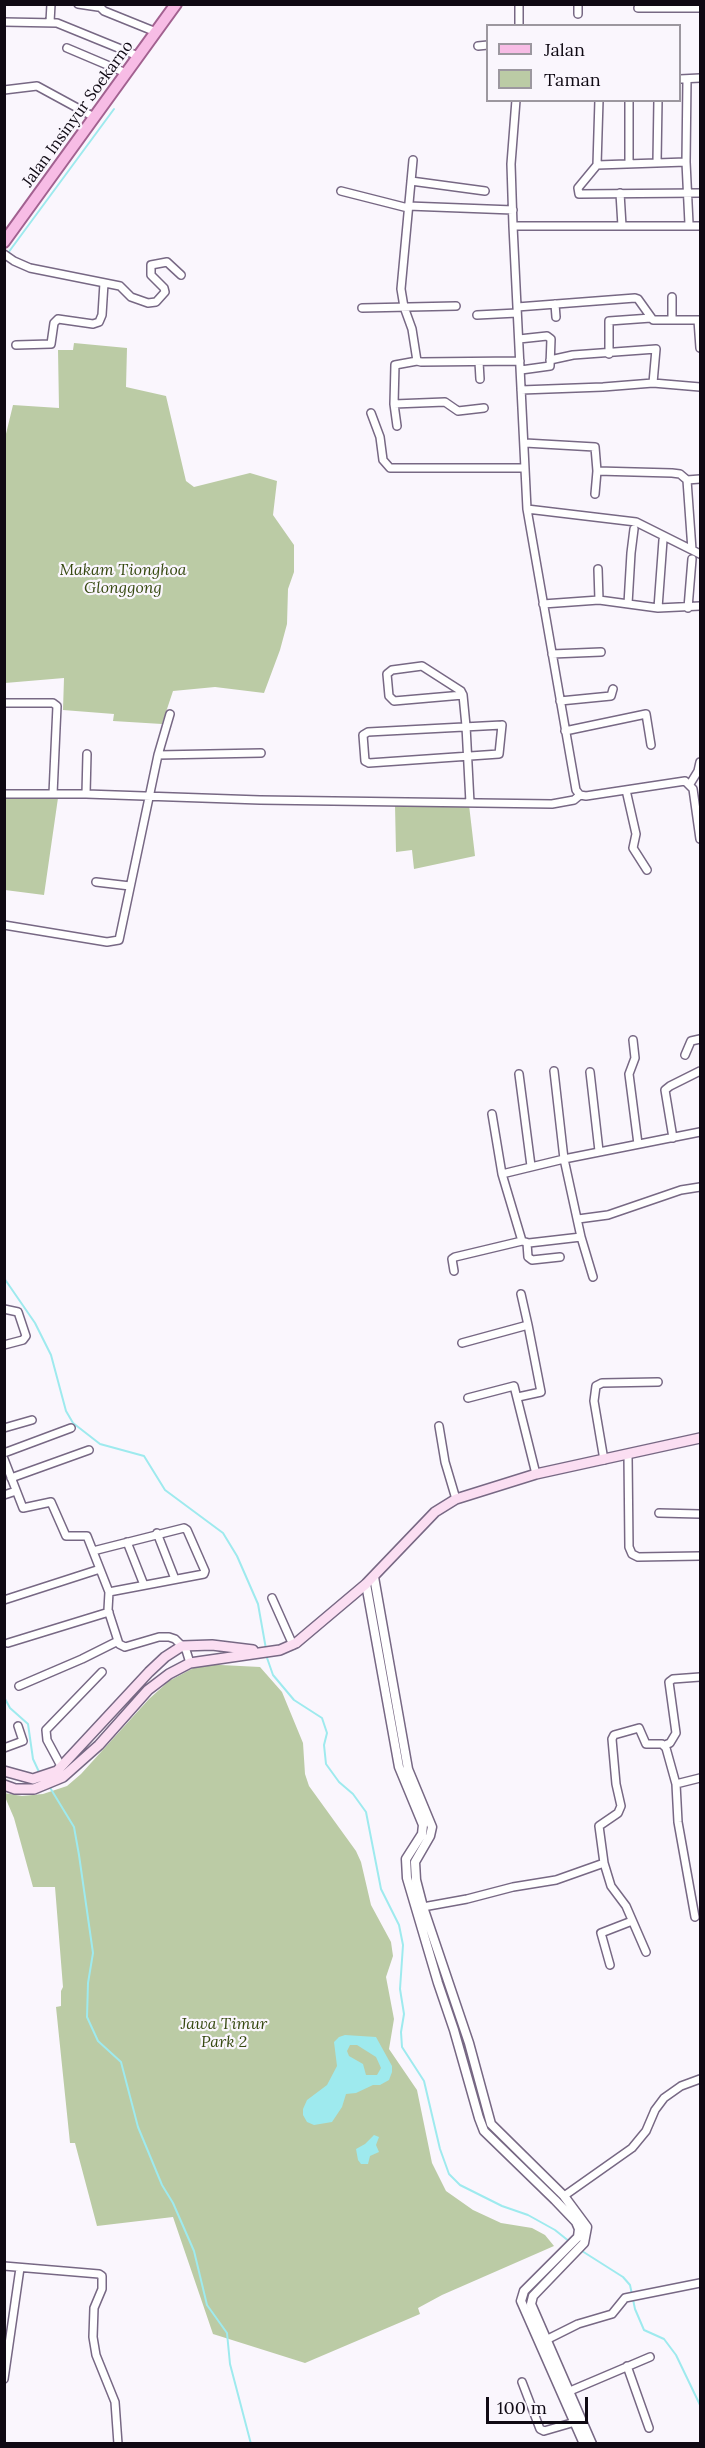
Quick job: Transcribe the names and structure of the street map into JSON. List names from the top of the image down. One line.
{"streets":{"main road":["Jalan Insinyur Soekarno"]},"parks":["Makam Tionghoa Glonggong","Jawa Timur Park 2"],"legend":["Jalan","Taman"],"scale_bar":"100 m"}
